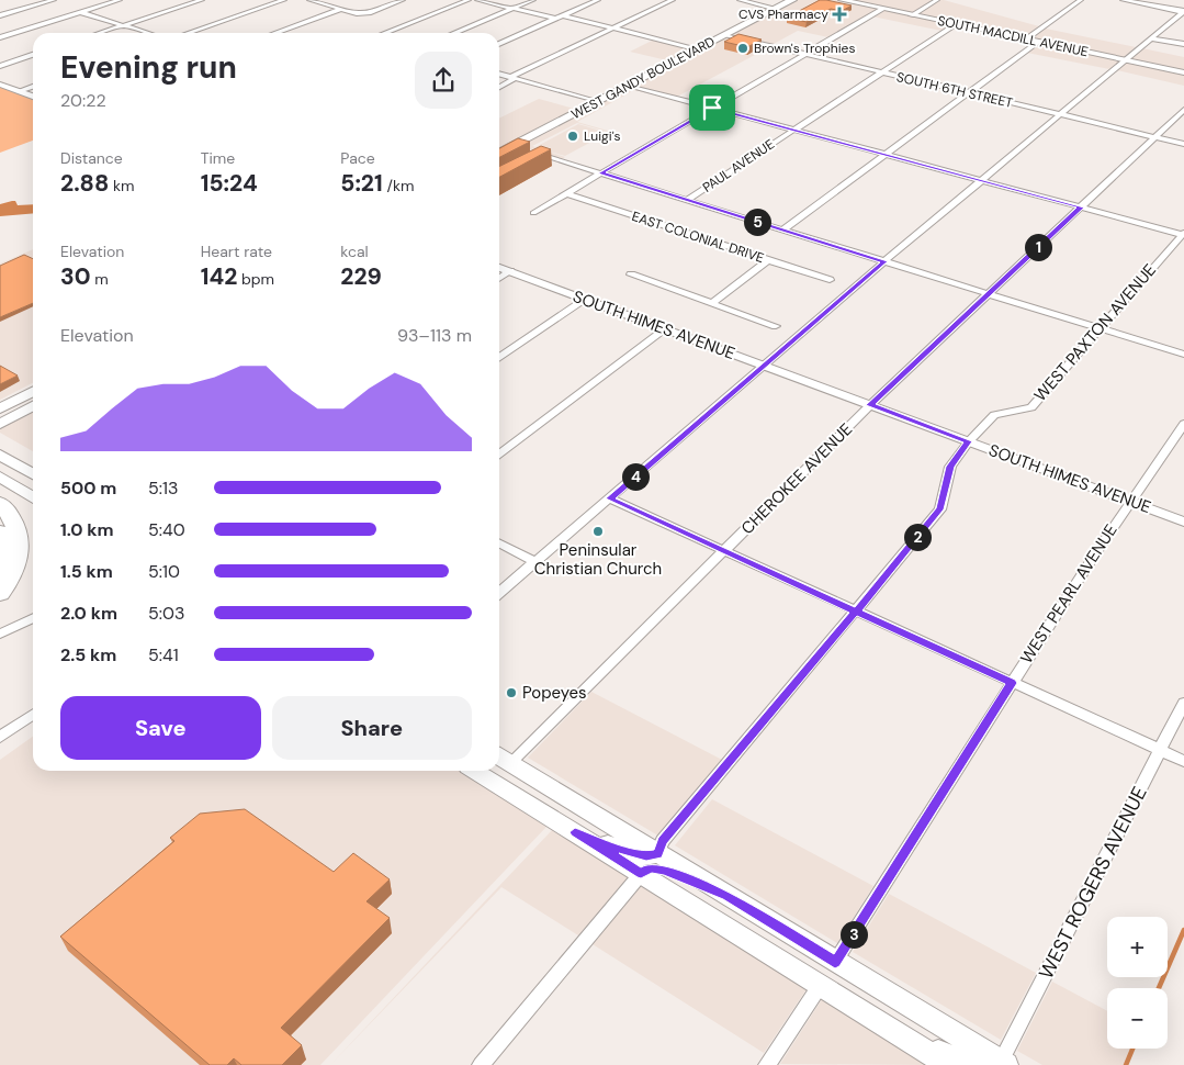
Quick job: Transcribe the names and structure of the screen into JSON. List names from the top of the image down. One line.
{"streets":{"main road":["WEST GANDY BOULEVARD"],"street":["SOUTH MACDILL AVENUE","SOUTH 6TH STREET","PAUL AVENUE","EAST COLONIAL DRIVE","SOUTH HIMES AVENUE","WEST PAXTON AVENUE","CHEROKEE AVENUE","WEST PEARL AVENUE","WEST ROGERS AVENUE"]},"crossings":[["SOUTH MACDILL AVENUE","PAUL AVENUE"],["WEST GANDY BOULEVARD","SOUTH 6TH STREET"],["SOUTH 6TH STREET","PAUL AVENUE"],["SOUTH 6TH STREET","CHEROKEE AVENUE"],["SOUTH HIMES AVENUE","WEST PAXTON AVENUE"],["SOUTH HIMES AVENUE","CHEROKEE AVENUE"],["SOUTH HIMES AVENUE","WEST PEARL AVENUE"]],"places":{"health":["CVS Pharmacy"],"other":["Brown's Trophies","Luigi's","Peninsular Christian Church","Popeyes"]},"page":{"heading":["Evening run","20:22"],"stats":[["Distance","2.88 km"],["Time","15:24"],["Pace","5:21 /km"],["Elevation","30 m"],["Heart rate","142 bpm"],["kcal","229"]],"pins":["5","1","4","2","3"],"chart":["Elevation","93–113 m"],"list":[{"name":"500 m","note":"5:13"},{"name":"1.0 km","note":"5:40"},{"name":"1.5 km","note":"5:10"},{"name":"2.0 km","note":"5:03"},{"name":"2.5 km","note":"5:41"}],"buttons":["Save","Share"],"map_buttons":["+","−"]}}
